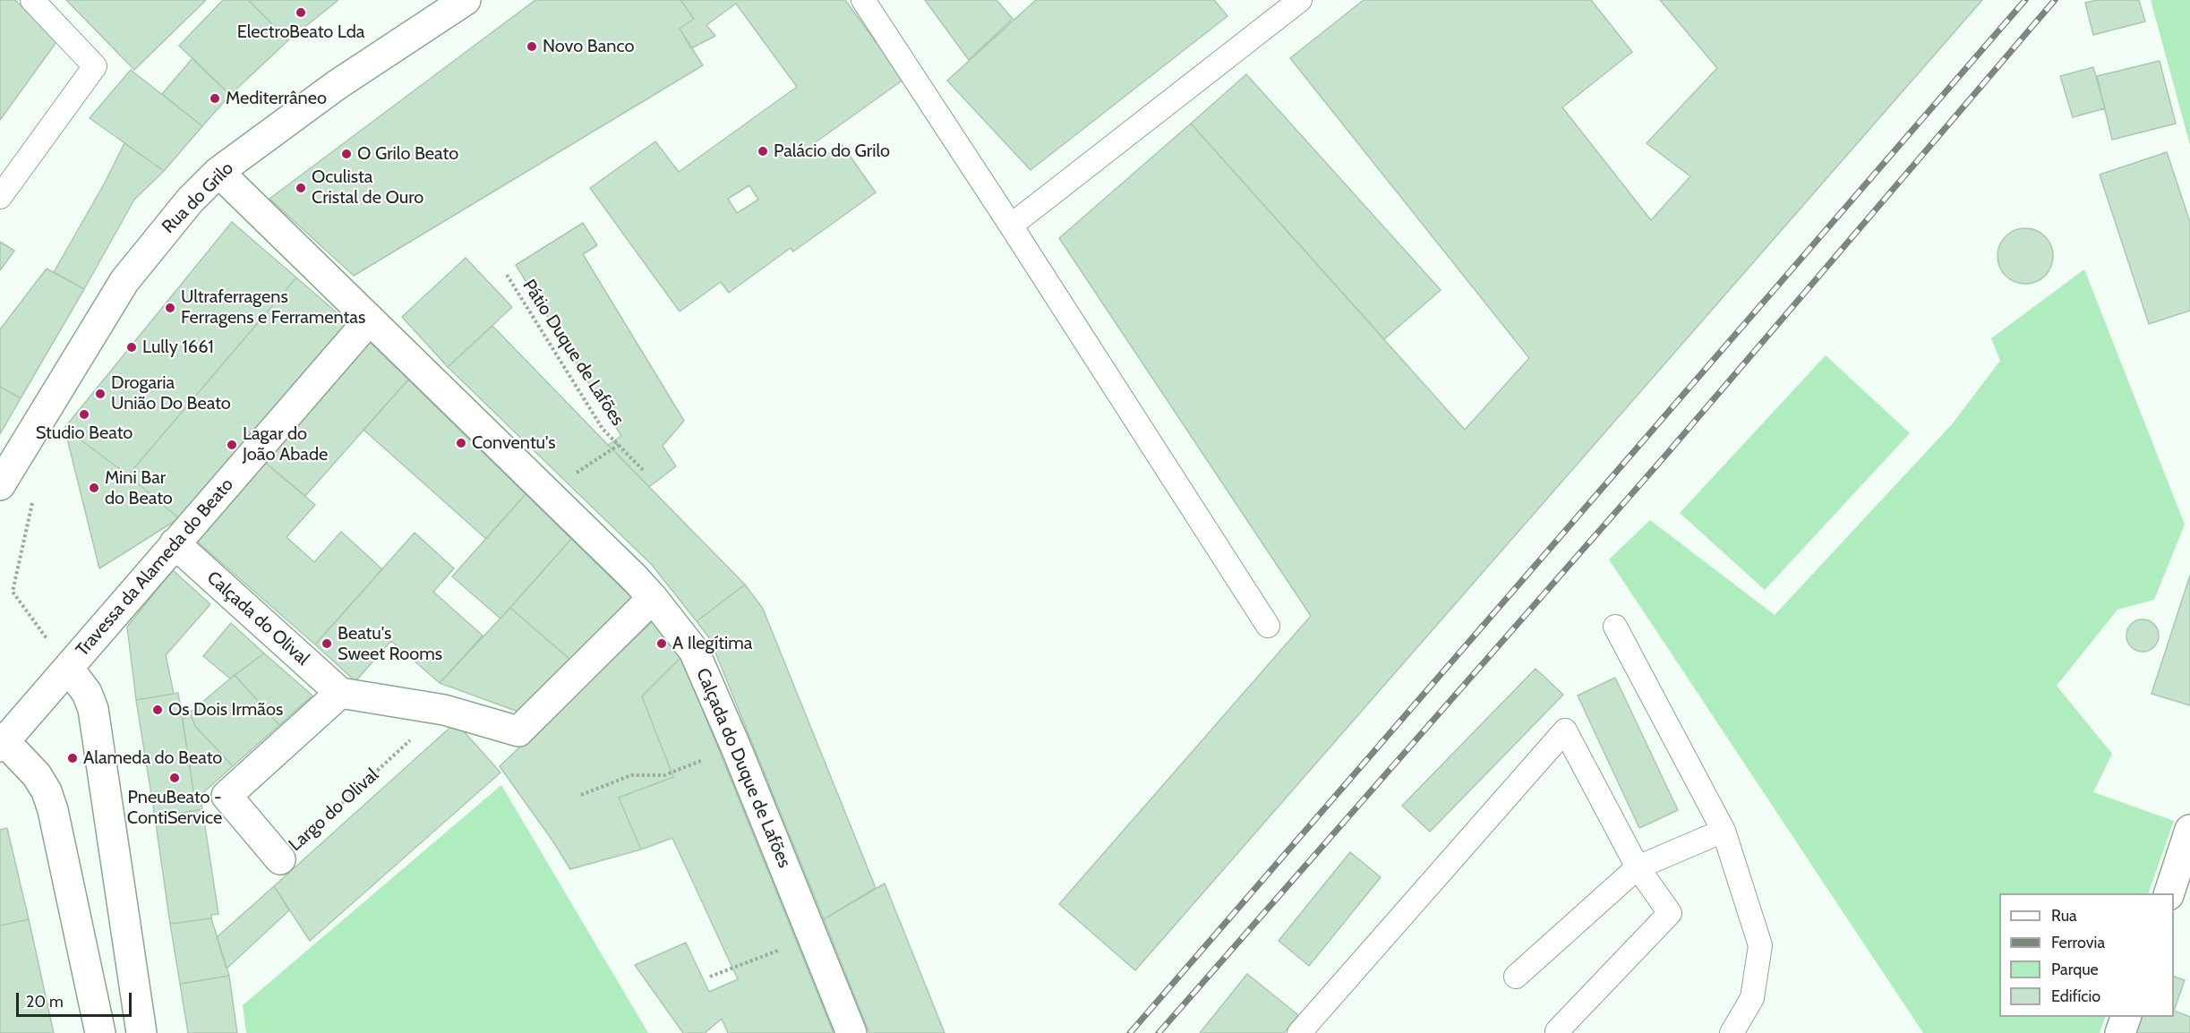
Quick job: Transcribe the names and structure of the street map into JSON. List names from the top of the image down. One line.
{"streets":{"street":["Rua do Grilo","Travessa da Alameda do Beato","Calçada do Olival","Calçada do Duque de Lafões","Largo do Olival"],"path":["Pátio Duque de Lafões"]},"crossings":[["Rua do Grilo","Calçada do Duque de Lafões"],["Pátio Duque de Lafões","Calçada do Duque de Lafões"],["Travessa da Alameda do Beato","Calçada do Olival"],["Travessa da Alameda do Beato","Calçada do Duque de Lafões"],["Calçada do Olival","Largo do Olival"]],"places":["ElectroBeato Lda","Novo Banco","Mediterrâneo","Palácio do Grilo","O Grilo Beato","Oculista Cristal de Ouro","Ultraferragens Ferragens e Ferramentas","Lully 1661","Drogaria União Do Beato","Studio Beato","Conventu's","Lagar do João Abade","Mini Bar do Beato","Beatu's Sweet Rooms","A Ilegítima","Os Dois Irmãos","Alameda do Beato","PneuBeato - ContiService"],"legend":["Rua","Ferrovia","Parque","Edifício"],"scale_bar":"20 m"}
